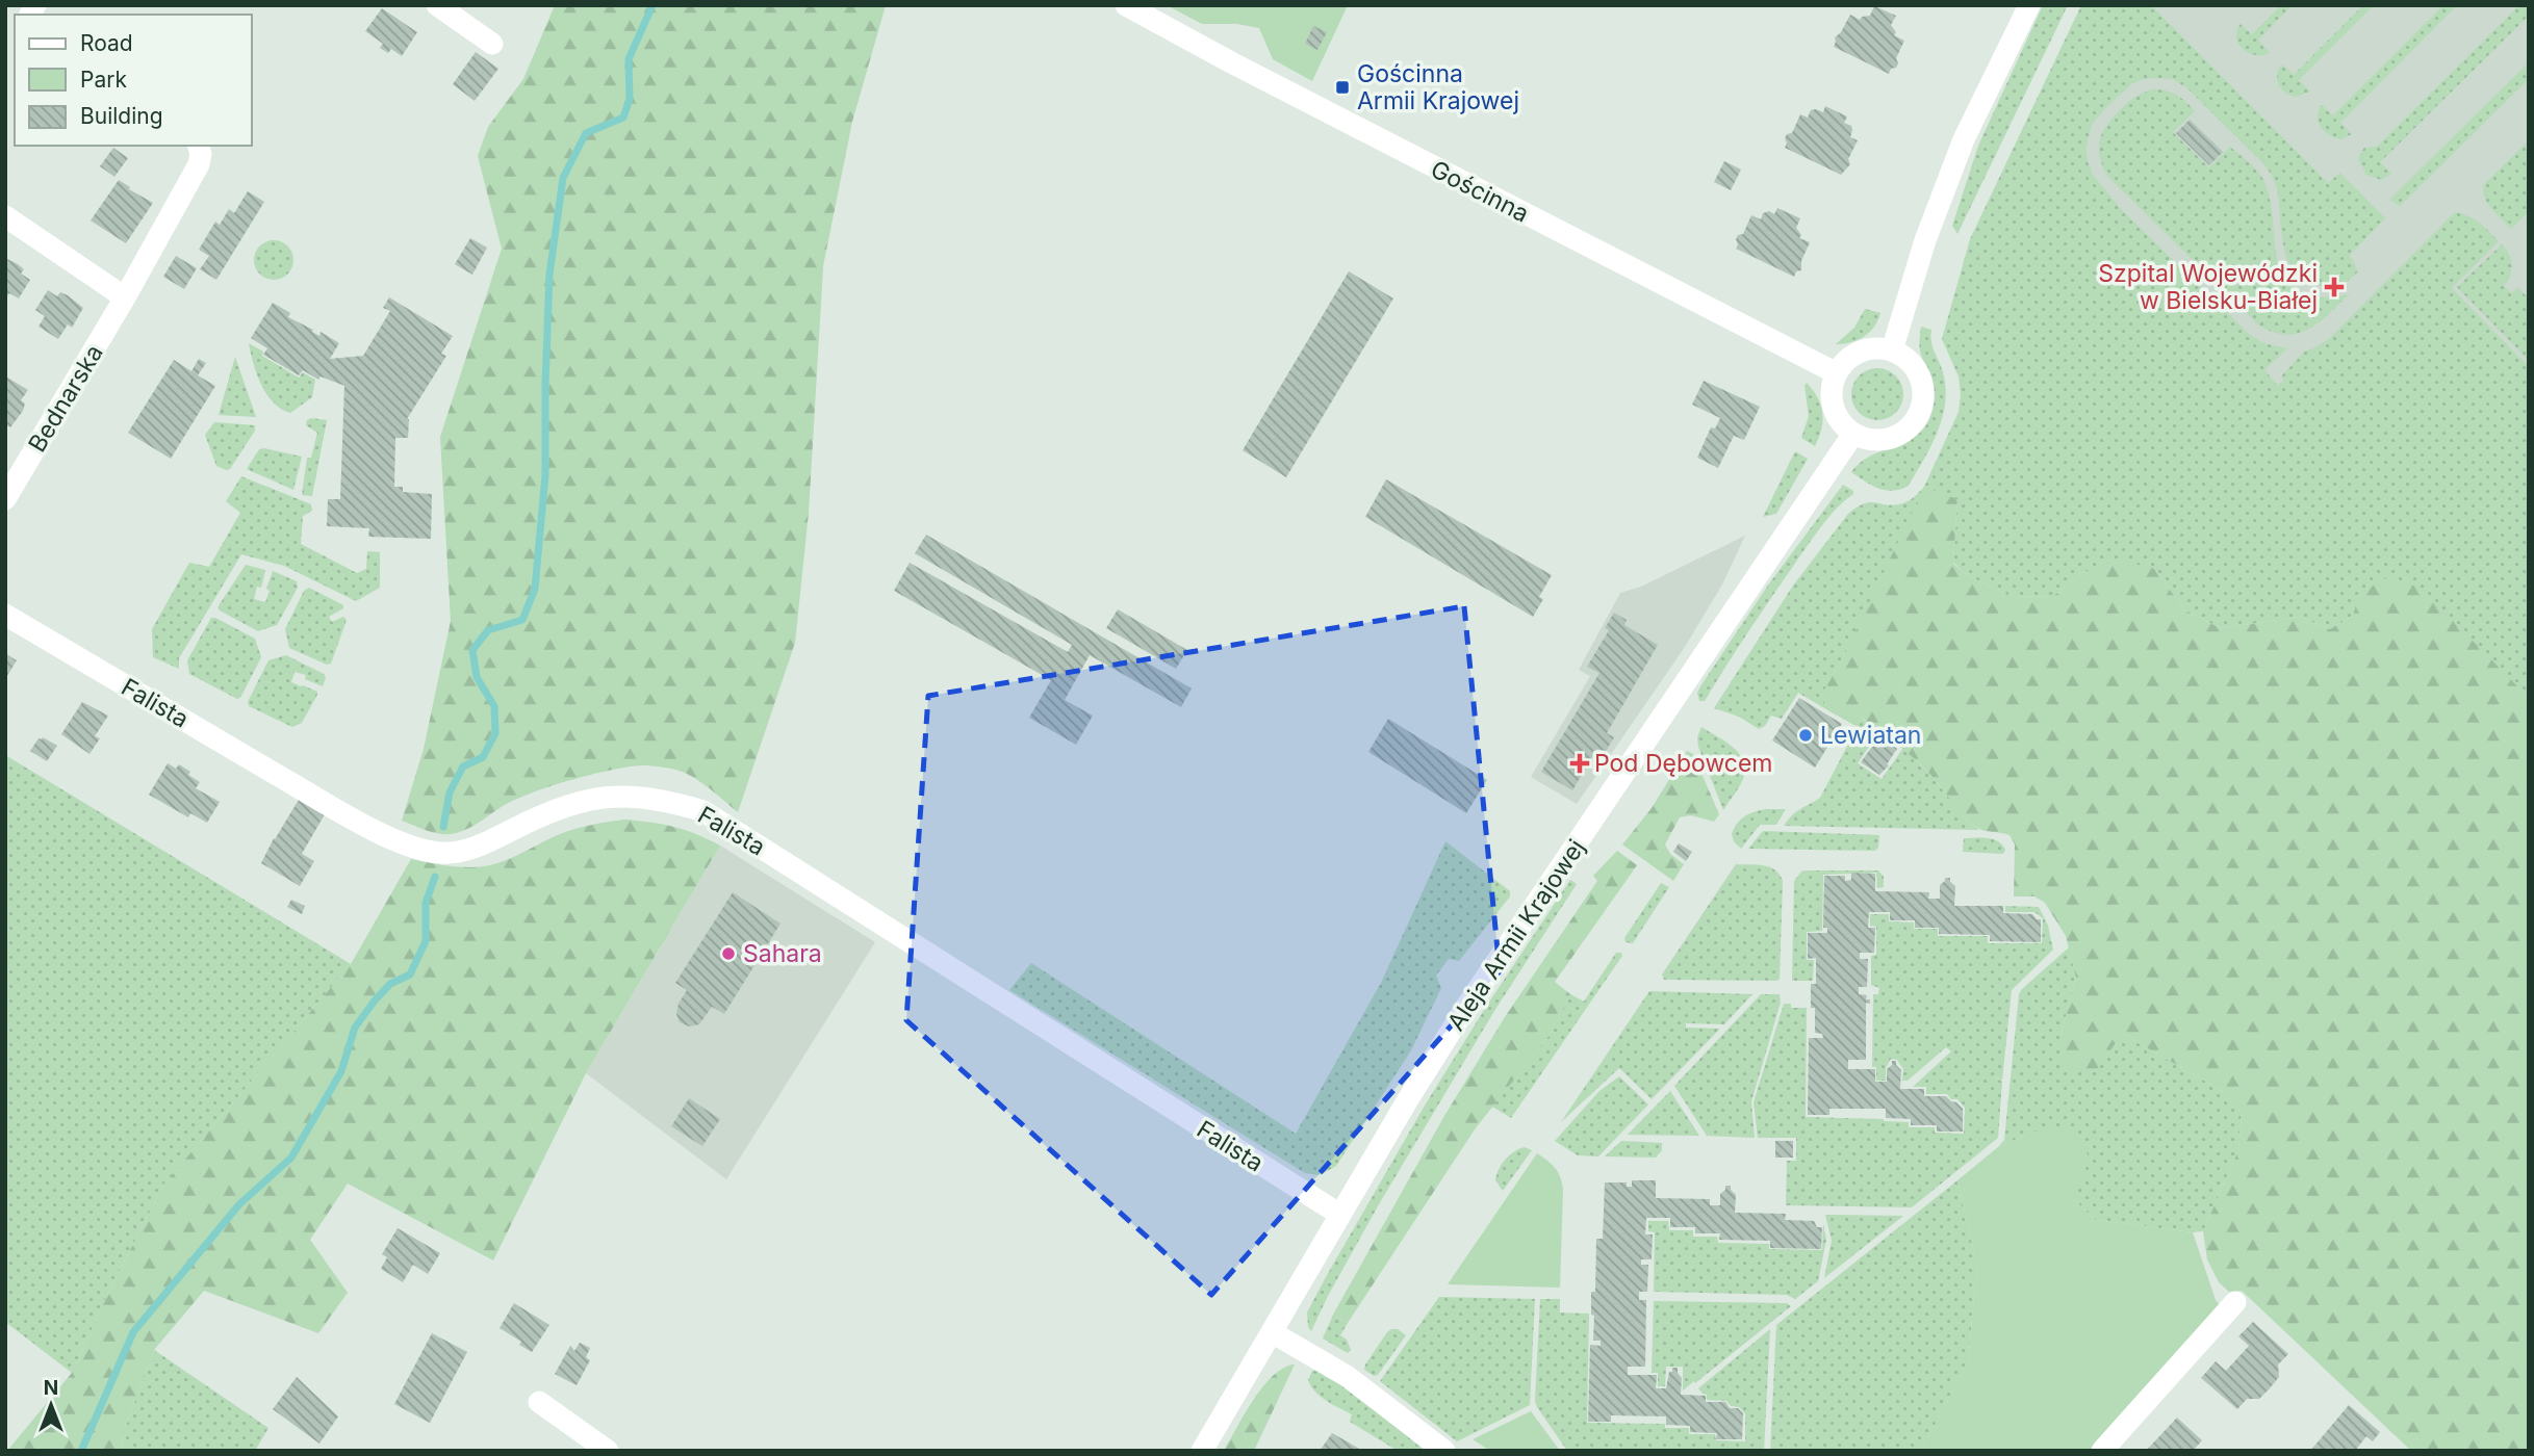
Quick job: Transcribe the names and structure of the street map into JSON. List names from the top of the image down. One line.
{"streets":{"street":["Gościnna","Bednarska","Falista","Aleja Armii Krajowej"]},"crossings":[["Gościnna","Aleja Armii Krajowej"],["Falista","Aleja Armii Krajowej"]],"places":{"transit":["Gościnna Armii Krajowej"],"health":["Szpital Wojewódzki w Bielsku-Białej","Pod Dębowcem"],"other":["Lewiatan","Sahara"]},"legend":["Road","Park","Building"],"north":"top"}
